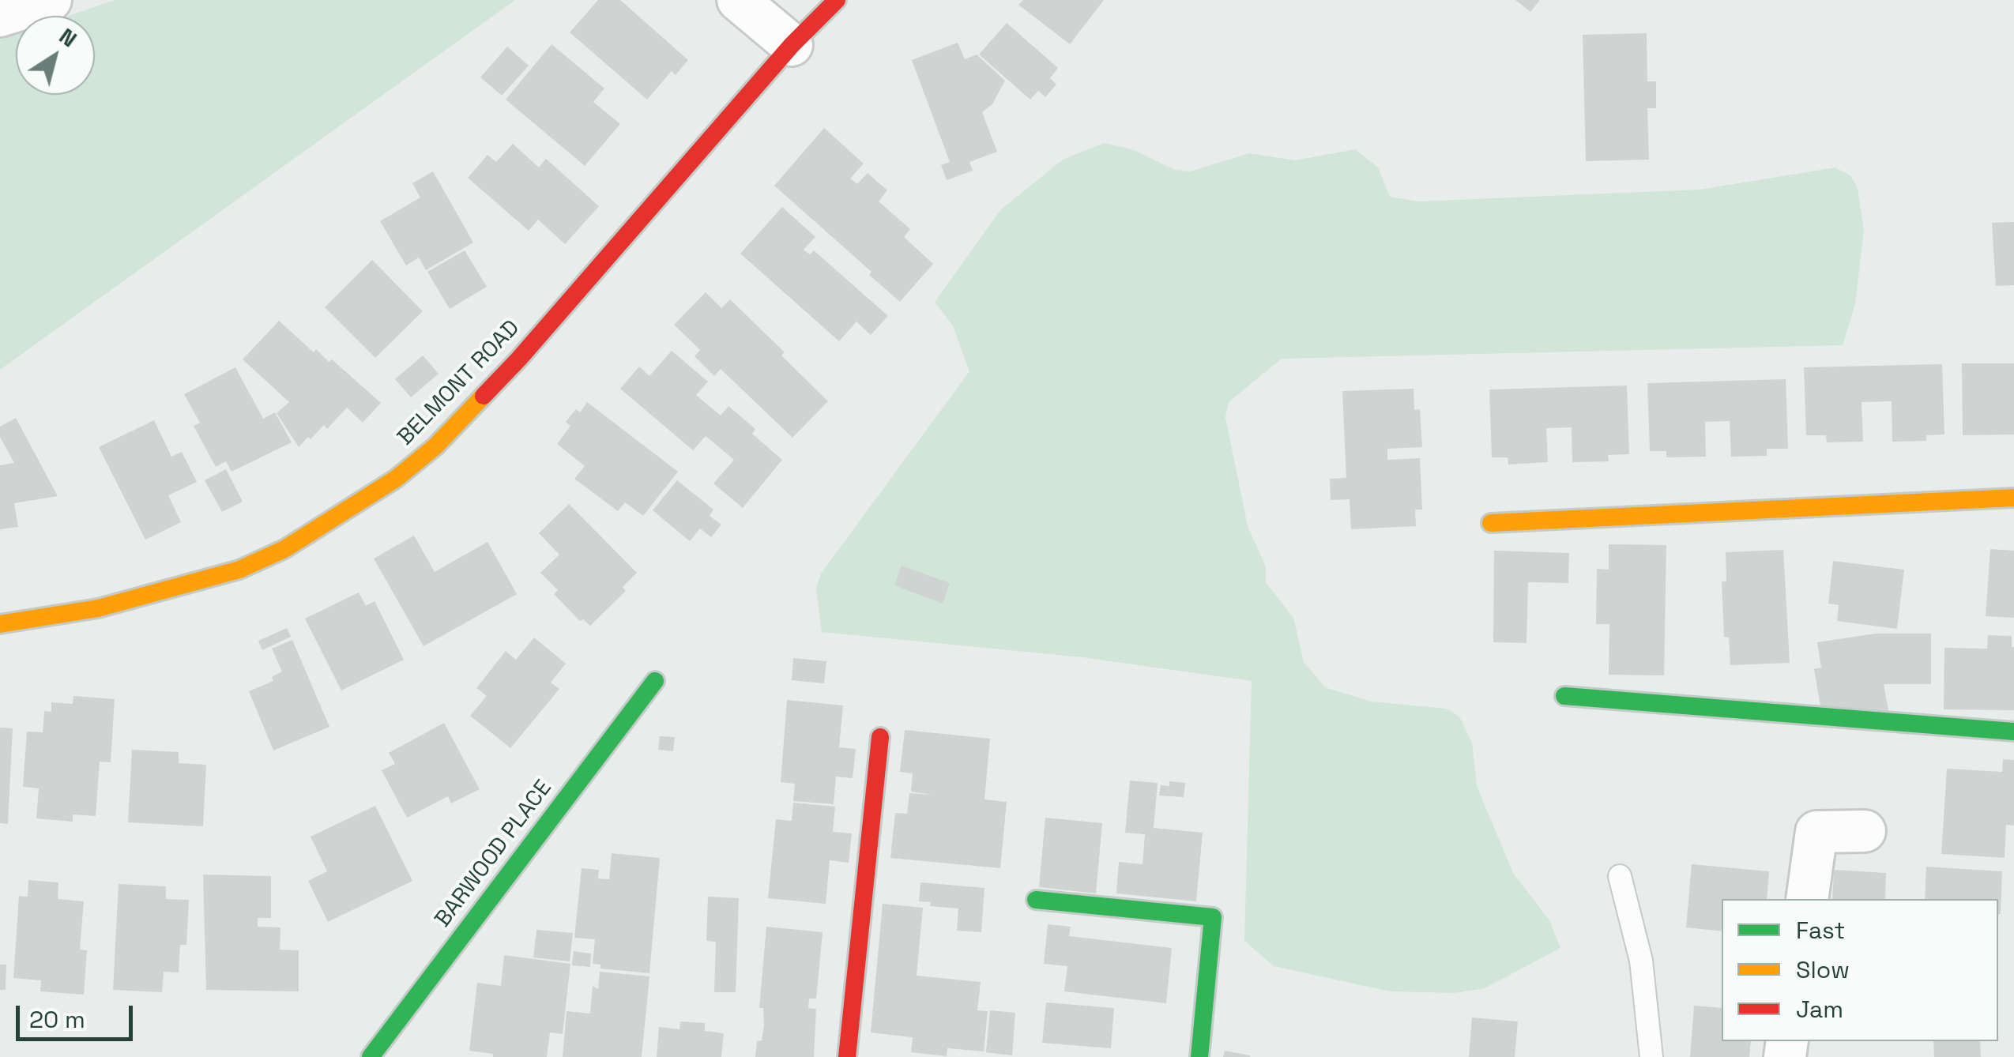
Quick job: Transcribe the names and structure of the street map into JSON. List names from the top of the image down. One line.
{"streets":{"street":["BELMONT ROAD","BARWOOD PLACE"]},"legend":["Fast","Slow","Jam"],"scale_bar":"20 m","north":"top right"}
